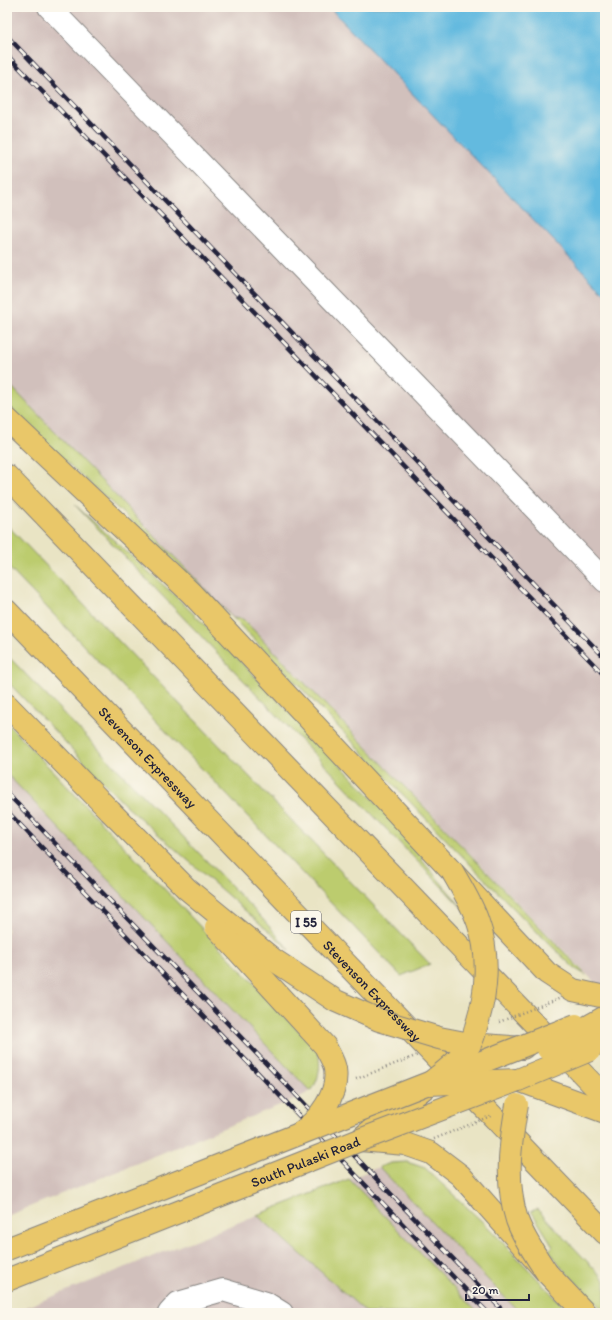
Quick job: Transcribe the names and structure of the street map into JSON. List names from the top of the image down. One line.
{"streets":{"main road":["Stevenson Expressway","I 55","South Pulaski Road"]},"scale_bar":"20 m"}
